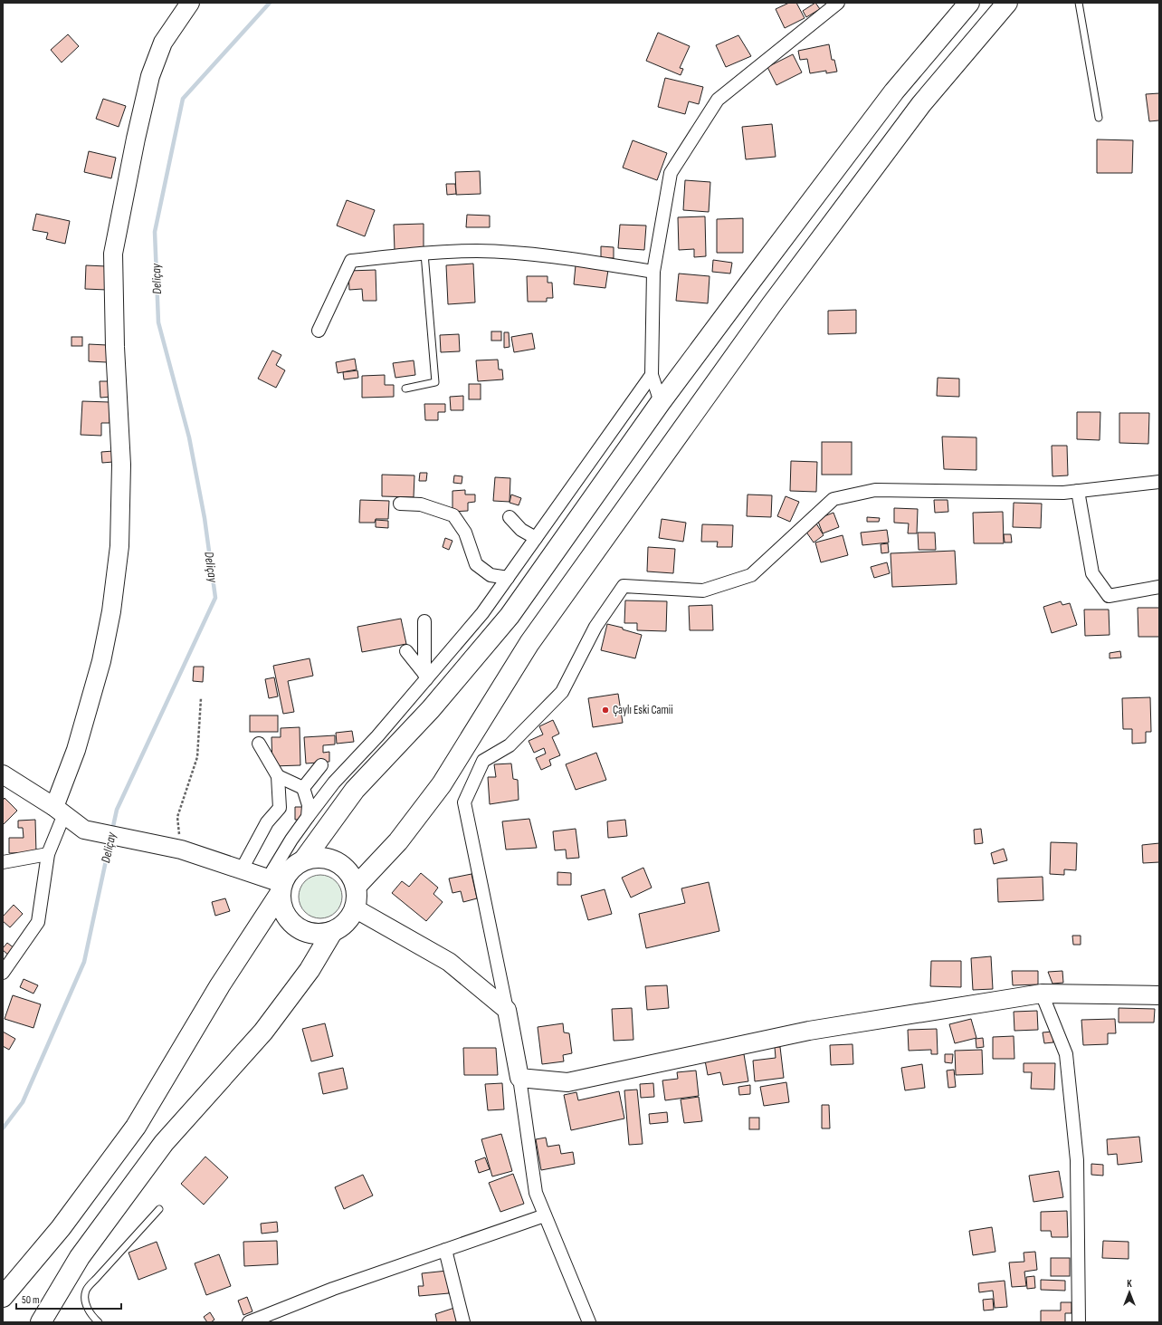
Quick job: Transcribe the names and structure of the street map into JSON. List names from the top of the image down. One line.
{"water":["Deliçay"],"places":["Çaylı Eski Camii"],"scale_bar":"50 m","north":"top"}
